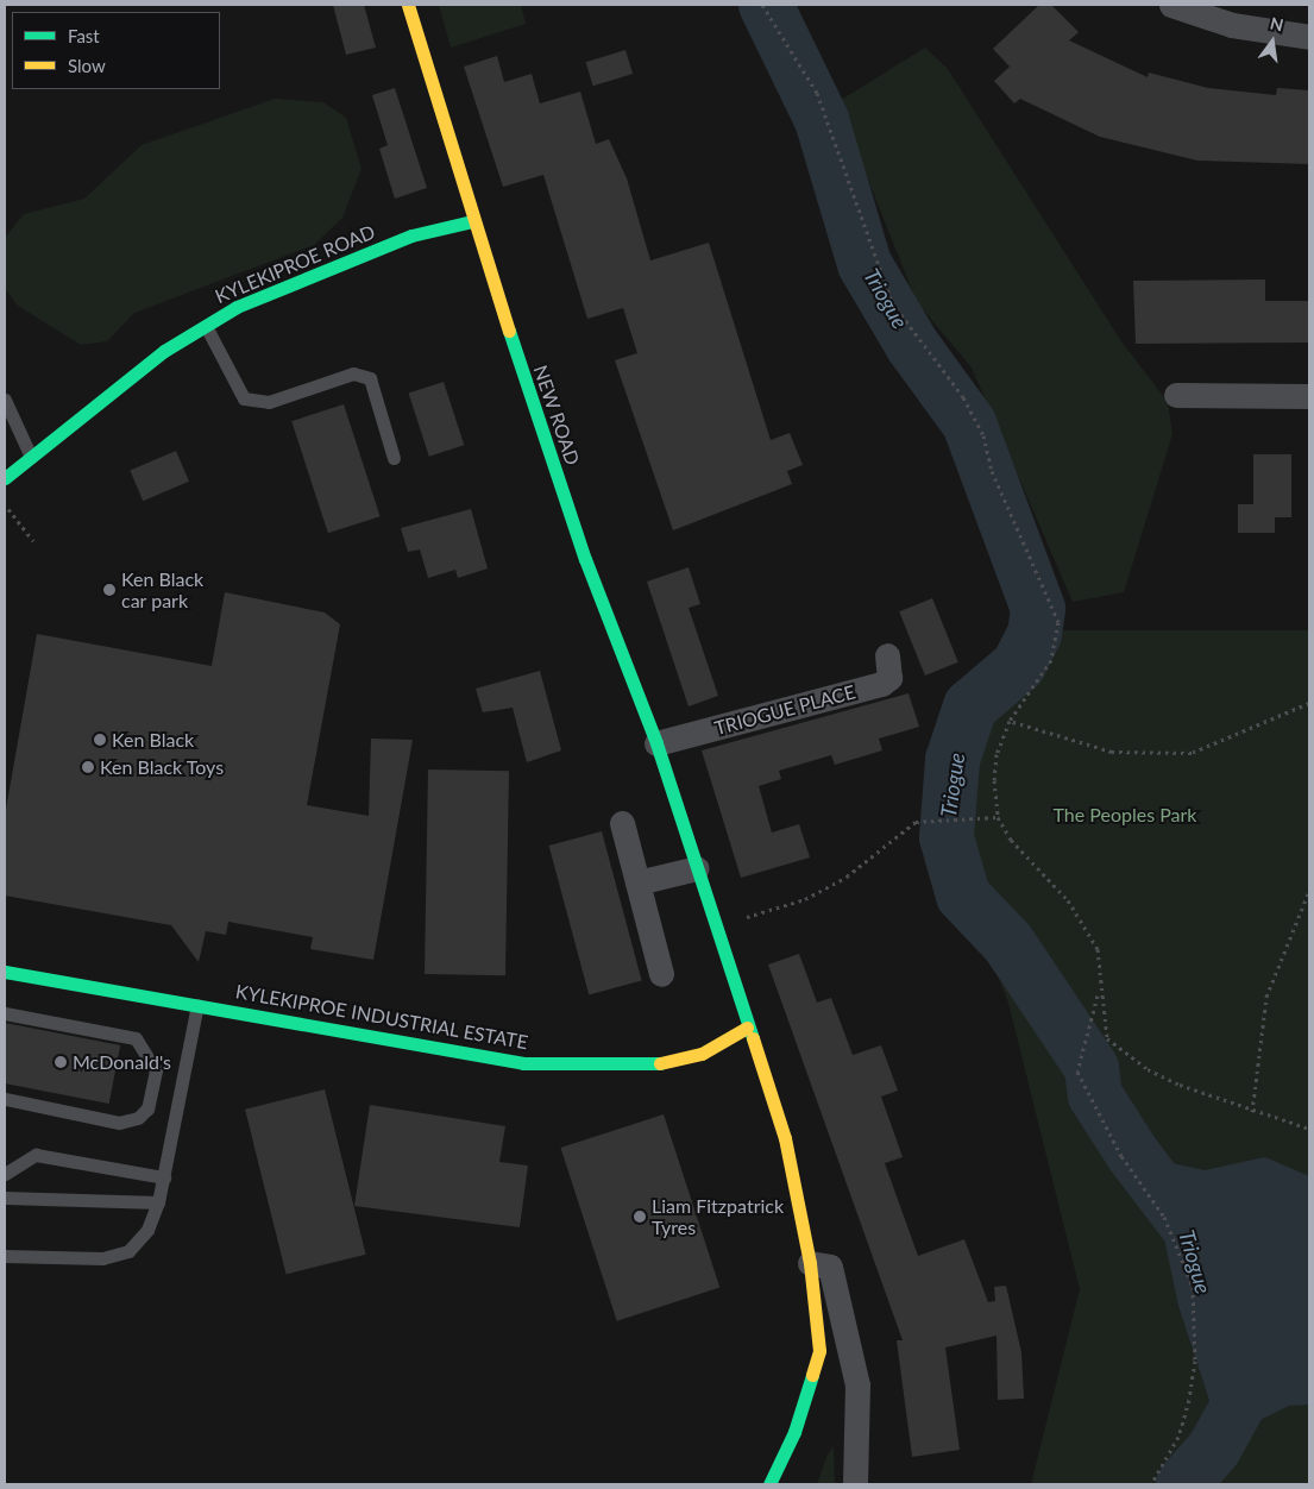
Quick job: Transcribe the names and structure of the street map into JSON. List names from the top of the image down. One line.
{"streets":{"main road":["KYLEKIPROE ROAD","NEW ROAD","KYLEKIPROE INDUSTRIAL ESTATE"],"street":["TRIOGUE PLACE"]},"crossings":[["KYLEKIPROE ROAD","NEW ROAD"],["NEW ROAD","TRIOGUE PLACE"],["NEW ROAD","KYLEKIPROE INDUSTRIAL ESTATE"]],"water":["Triogue"],"parks":["The Peoples Park"],"places":["Ken Black car park","Ken Black","Ken Black Toys","McDonald's","Liam Fitzpatrick Tyres"],"legend":["Fast","Slow"],"north":"top"}
